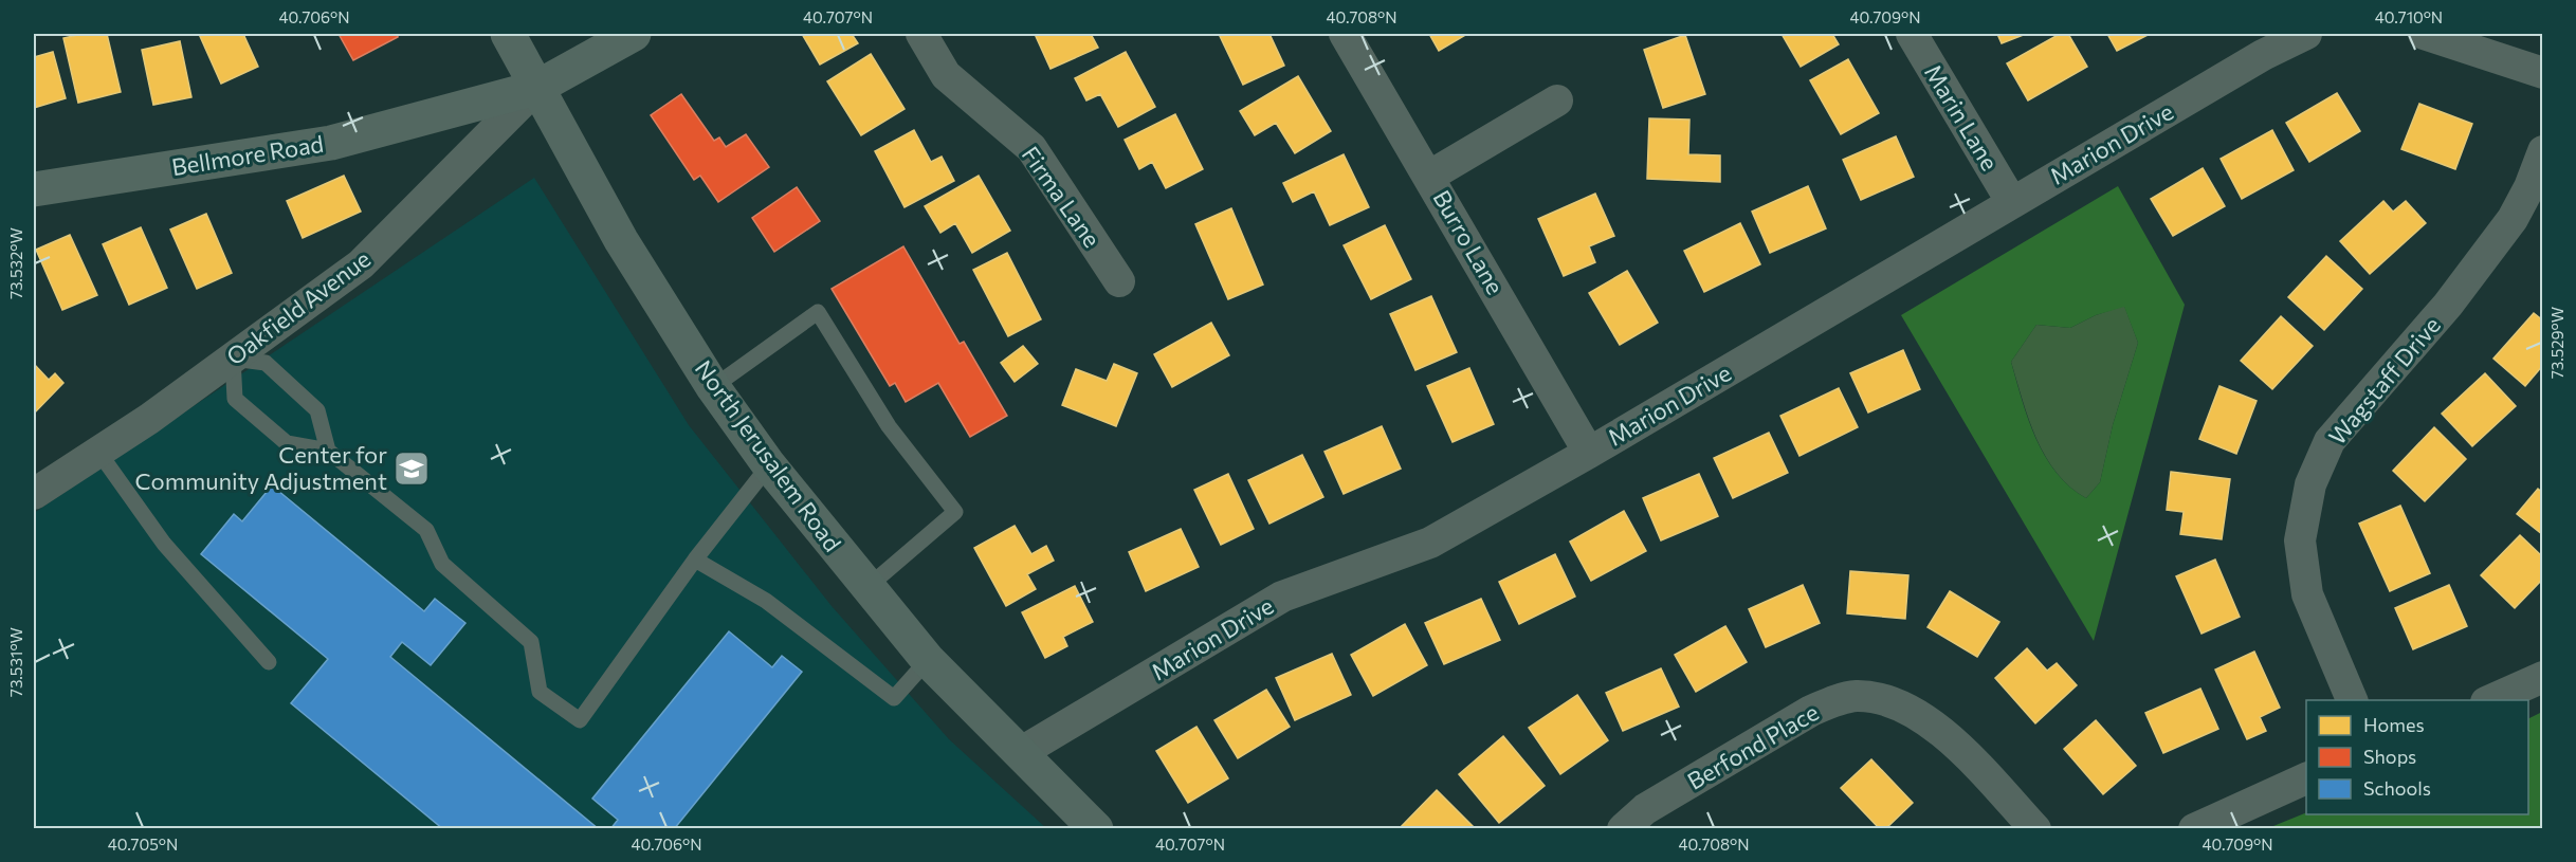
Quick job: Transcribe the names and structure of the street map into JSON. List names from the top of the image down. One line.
{"streets":{"main road":["Bellmore Road","North Jerusalem Road"],"street":["Marin Lane","Marion Drive","Firma Lane","Burro Lane","Oakfield Avenue","Wagstaff Drive","Berfond Place"]},"crossings":[["Marin Lane","Marion Drive"],["Marion Drive","Burro Lane"],["Marion Drive","North Jerusalem Road"],["Bellmore Road","Oakfield Avenue"],["Bellmore Road","North Jerusalem Road"],["Oakfield Avenue","North Jerusalem Road"]],"places":{"school or university":["Center for Community Adjustment"]},"legend":["Homes","Shops","Schools"],"coordinates":["40.706°N","40.707°N","40.708°N","40.709°N","40.710°N","73.532°W","73.529°W","73.531°W","40.705°N"]}
